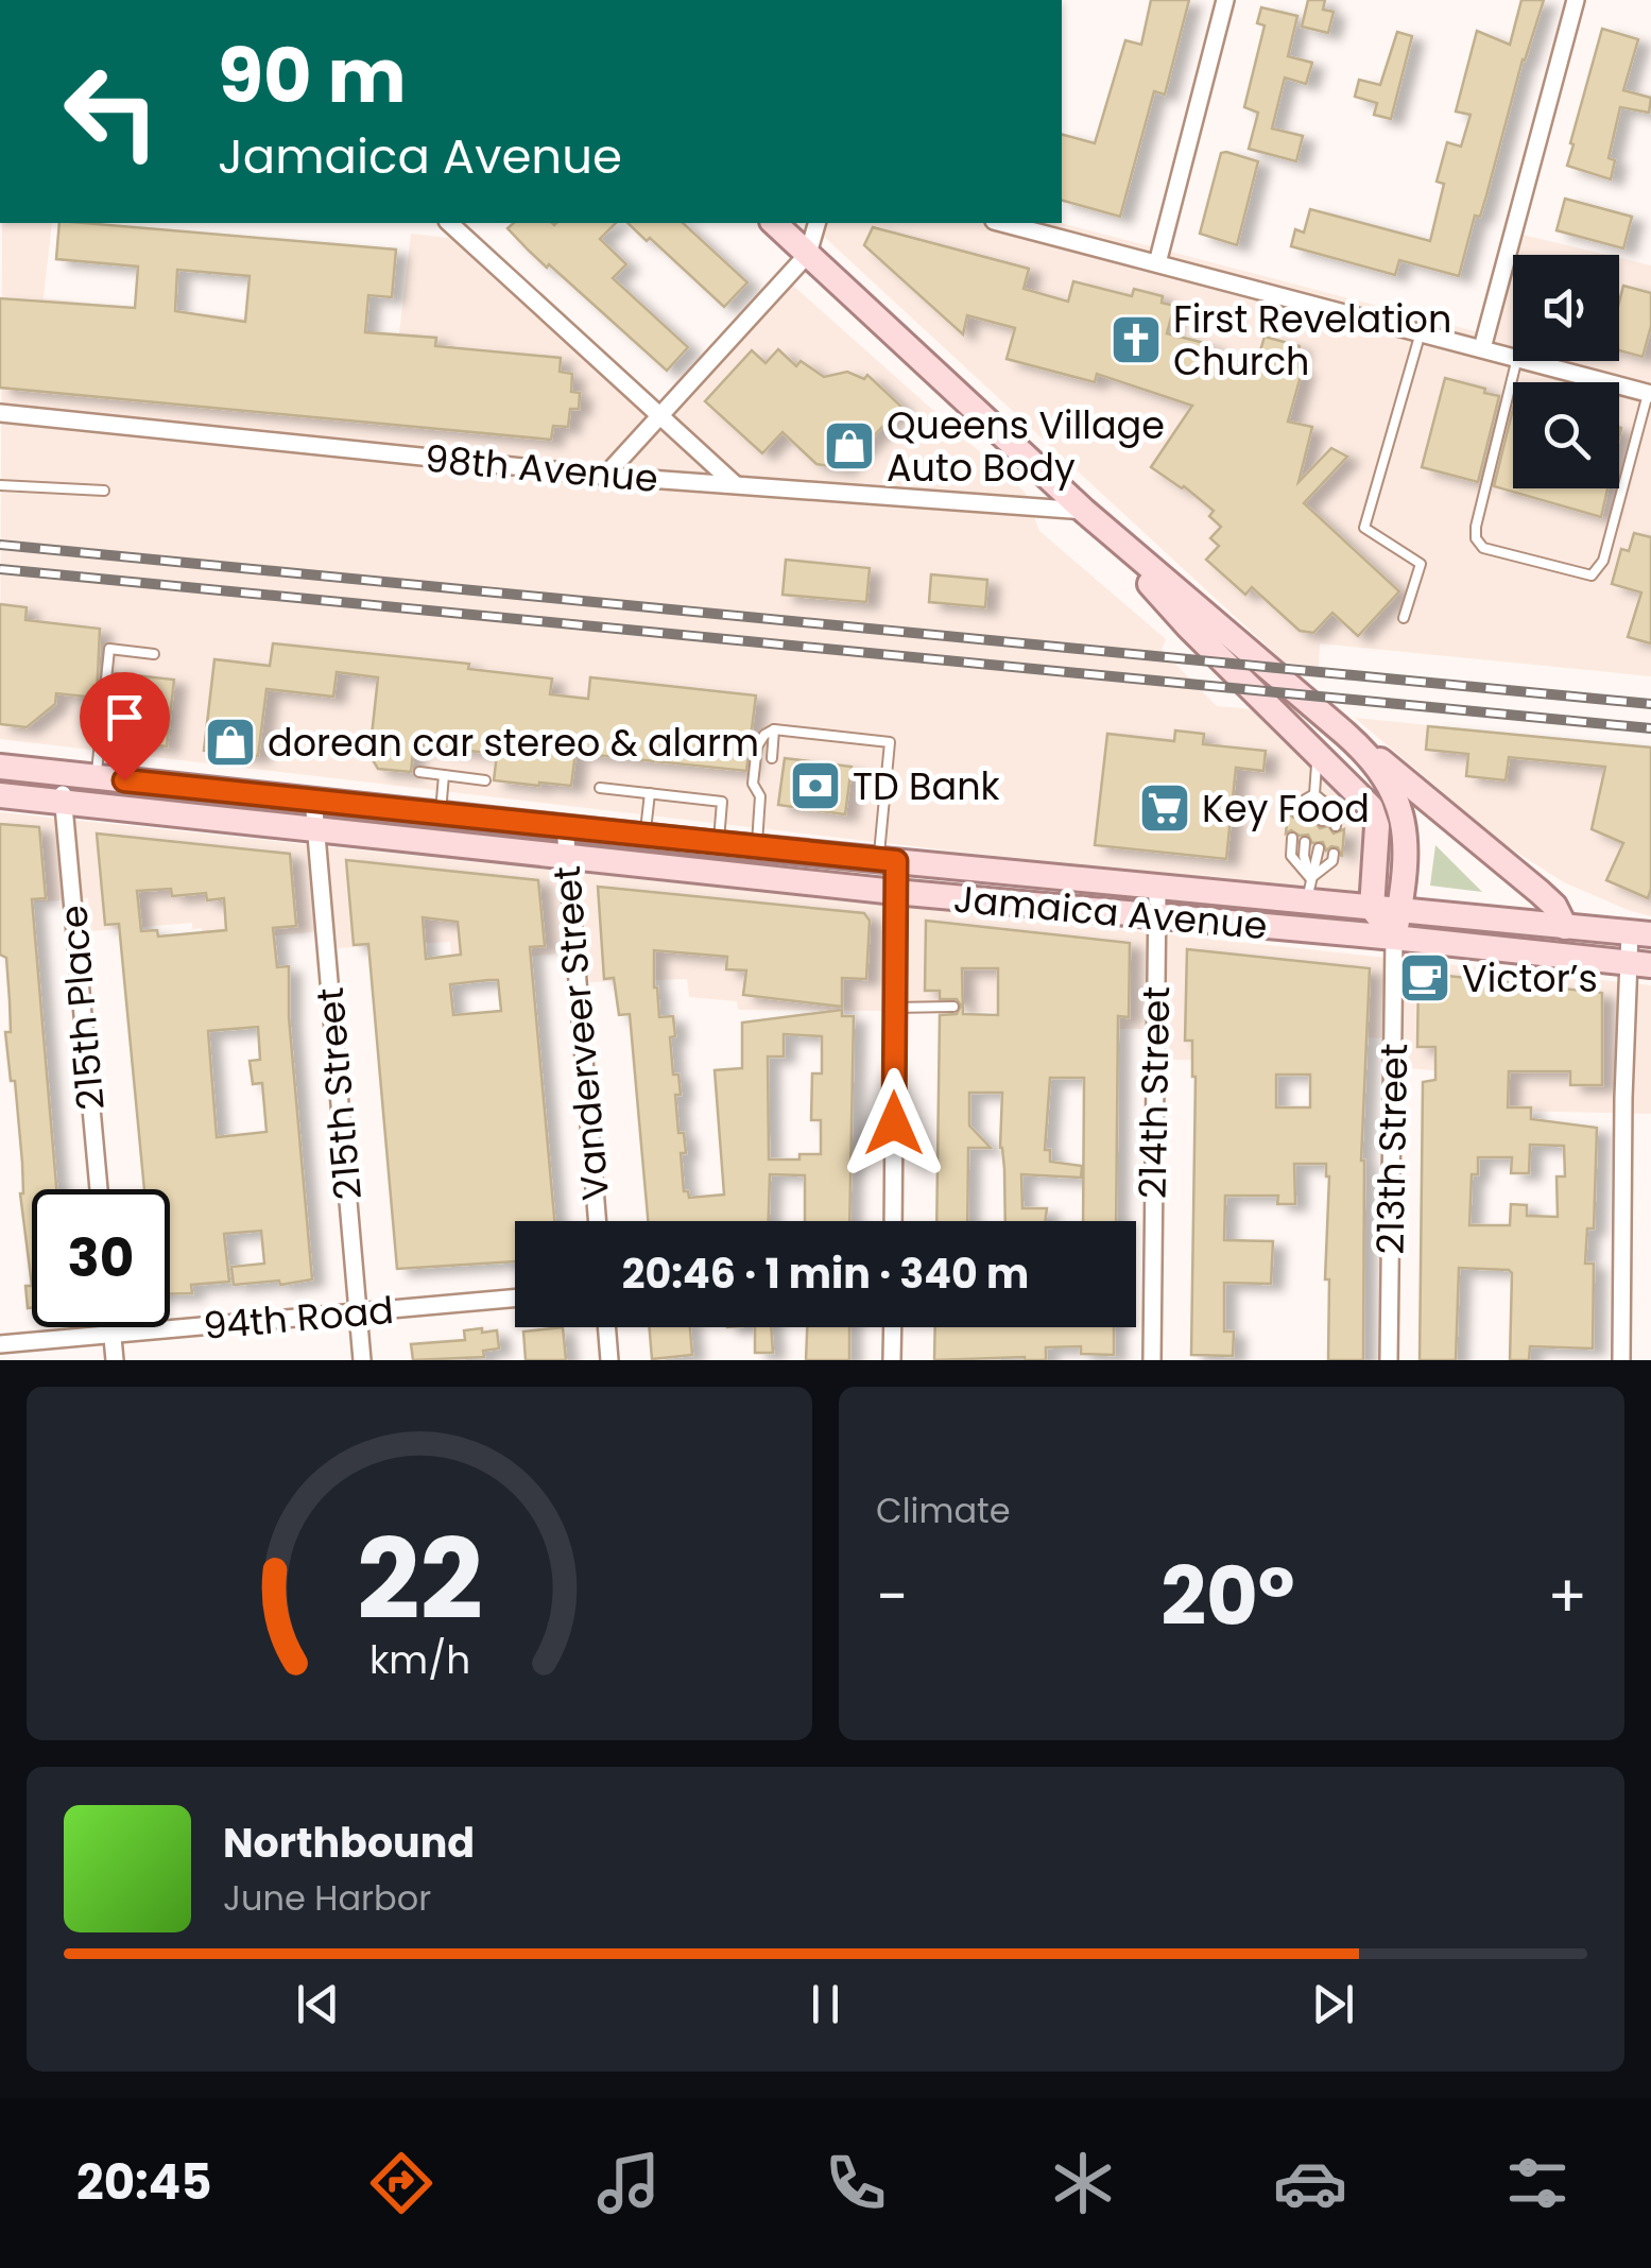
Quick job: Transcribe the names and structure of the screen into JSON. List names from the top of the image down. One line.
{"streets":{"main road":["Jamaica Avenue"],"street":["98th Avenue","215th Place","Vanderveer Street","214th Street","215th Street","213th Street","94th Road"]},"crossings":[["Jamaica Avenue","215th Place"],["Jamaica Avenue","Vanderveer Street"],["Jamaica Avenue","214th Street"],["Jamaica Avenue","215th Street"],["Jamaica Avenue","213th Street"],["215th Street","94th Road"]],"places":{"church":["First Revelation Church"],"shop":["Queens Village Auto Body","dorean car stereo & alarm"],"bank":["TD Bank"],"supermarket":["Key Food"],"cafe":["Victor’s"]},"page":{"turn":["90 m","Jamaica Avenue"],"limit":"30","trip":"20:46 · 1 min · 340 m","tile":"Climate","heat":["−","20°","+"],"song":["Northbound","June Harbor"],"tabs":"20:45","gauge":["22","km/h"]}}
